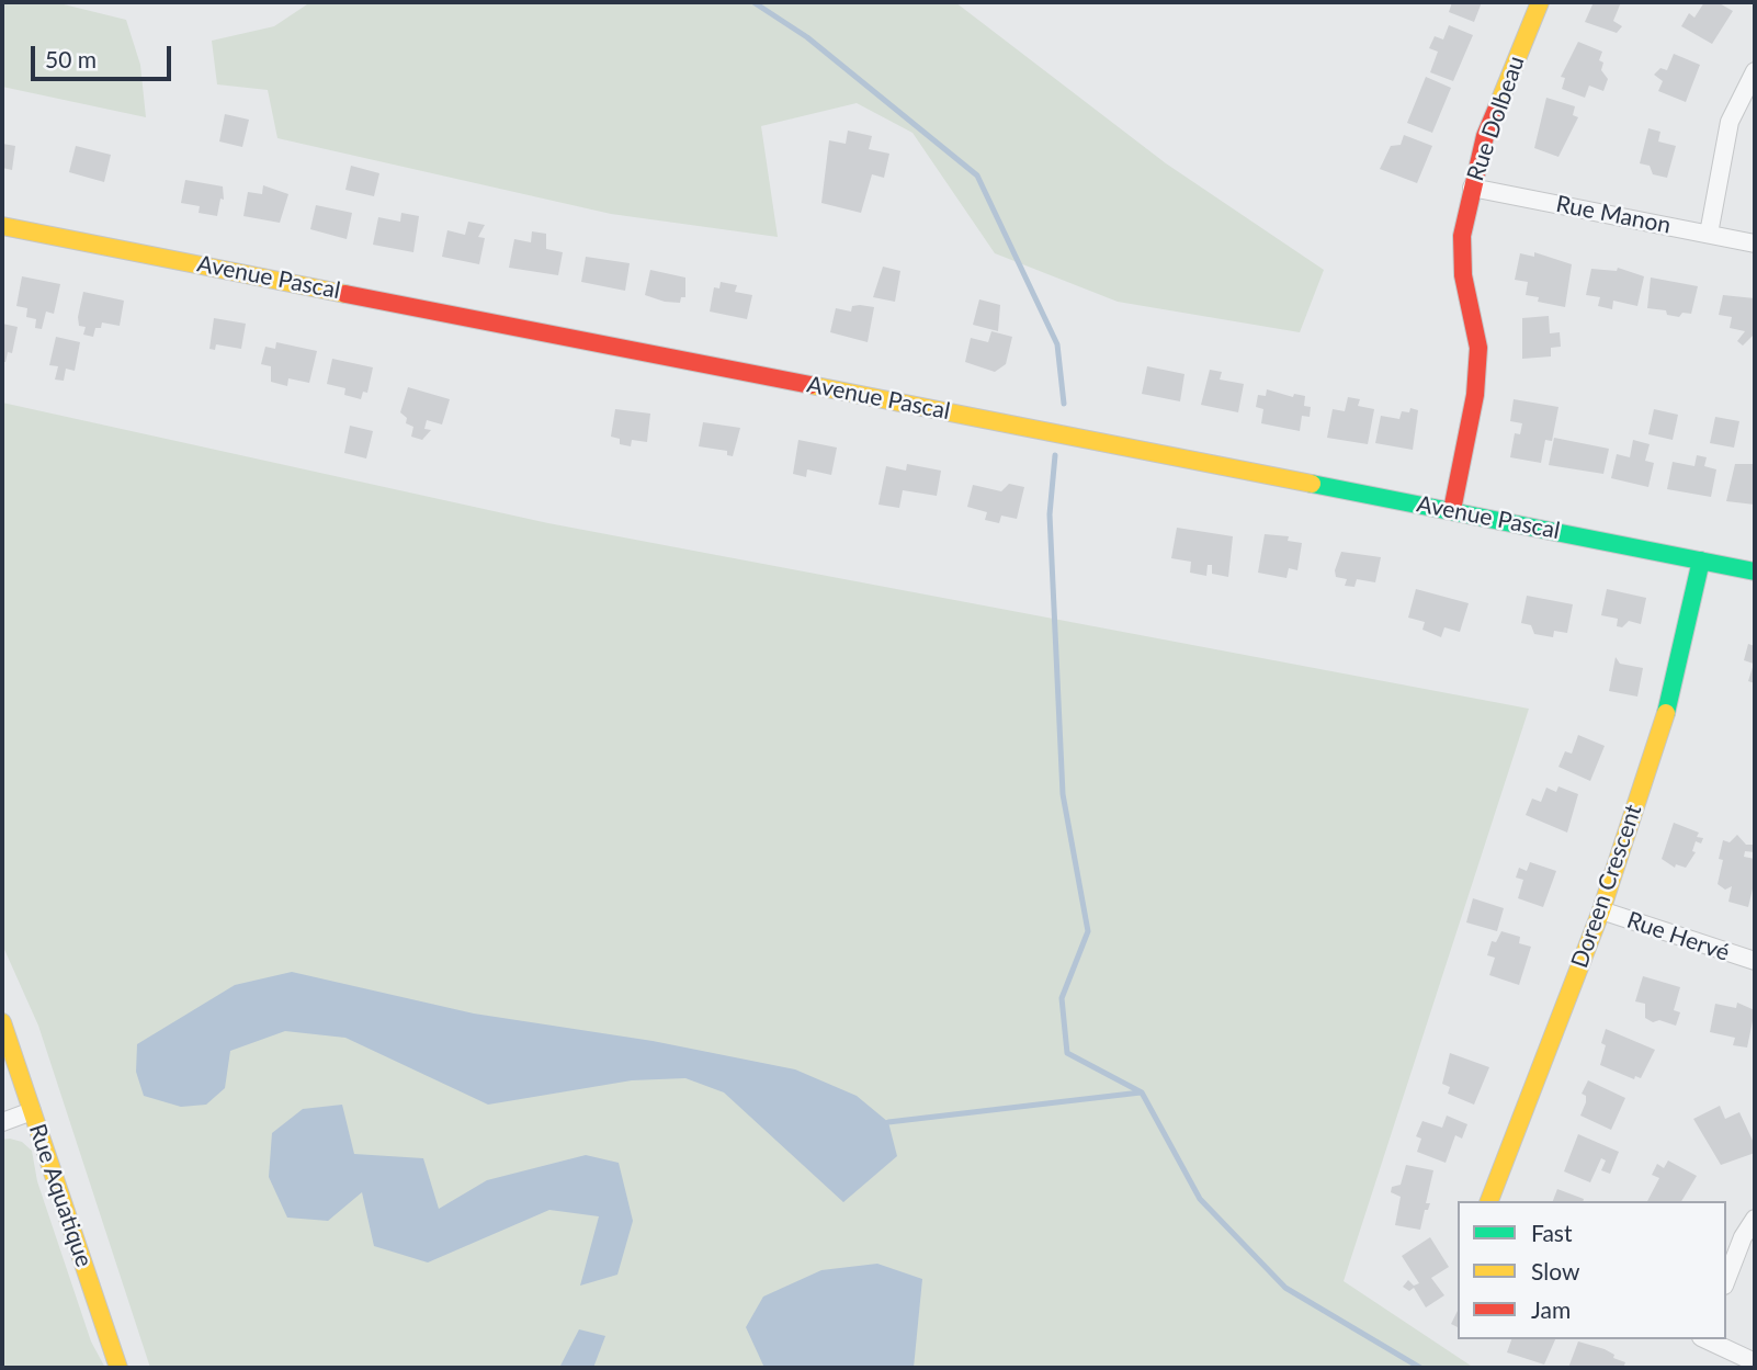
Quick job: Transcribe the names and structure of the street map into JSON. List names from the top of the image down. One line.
{"streets":{"street":["Rue Dolbeau","Rue Manon","Avenue Pascal","Doreen Crescent","Rue Hervé","Rue Aquatique"]},"crossings":[["Rue Dolbeau","Rue Manon"],["Rue Dolbeau","Avenue Pascal"],["Avenue Pascal","Doreen Crescent"],["Doreen Crescent","Rue Hervé"]],"legend":["Fast","Slow","Jam"],"scale_bar":"50 m"}
